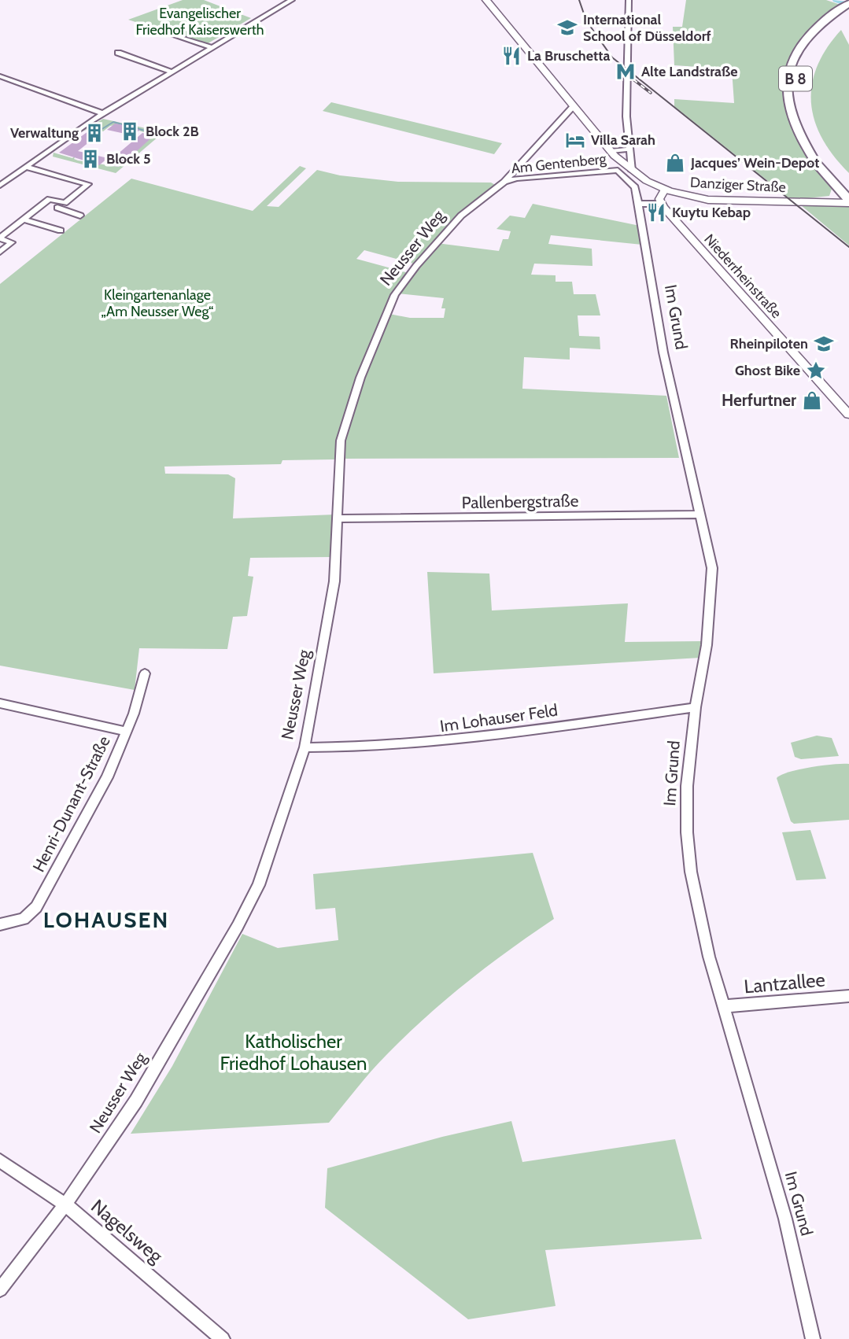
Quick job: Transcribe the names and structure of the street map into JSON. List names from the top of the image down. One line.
{"streets":{"main road":["B 8","Danziger Straße"],"street":["Am Gentenberg","Neusser Weg","Niederrheinstraße","Im Grund","Pallenbergstraße","Im Lohauser Feld","Henri-Dunant-Straße","Lantzallee","Nagelsweg"]},"crossings":[["B 8","Danziger Straße"],["Am Gentenberg","Neusser Weg"],["Neusser Weg","Pallenbergstraße"],["Neusser Weg","Im Lohauser Feld"],["Neusser Weg","Nagelsweg"],["Im Grund","Pallenbergstraße"],["Im Grund","Im Lohauser Feld"],["Im Grund","Lantzallee"]],"districts":["LOHAUSEN"],"parks":["Evangelischer Friedhof Kaiserswerth","Kleingartenanlage „Am Neusser Weg“","Katholischer Friedhof Lohausen"],"places":{"school or university":["International School of Düsseldorf","Rheinpiloten"],"restaurant":["La Bruschetta","Kuytu Kebap"],"metro station":["Alte Landstraße"],"building":["Block 2B","Verwaltung","Block 5"],"hotel":["Villa Sarah"],"shop":["Jacques’ Wein-Depot","Herfurtner"],"place":["Ghost Bike"]}}
